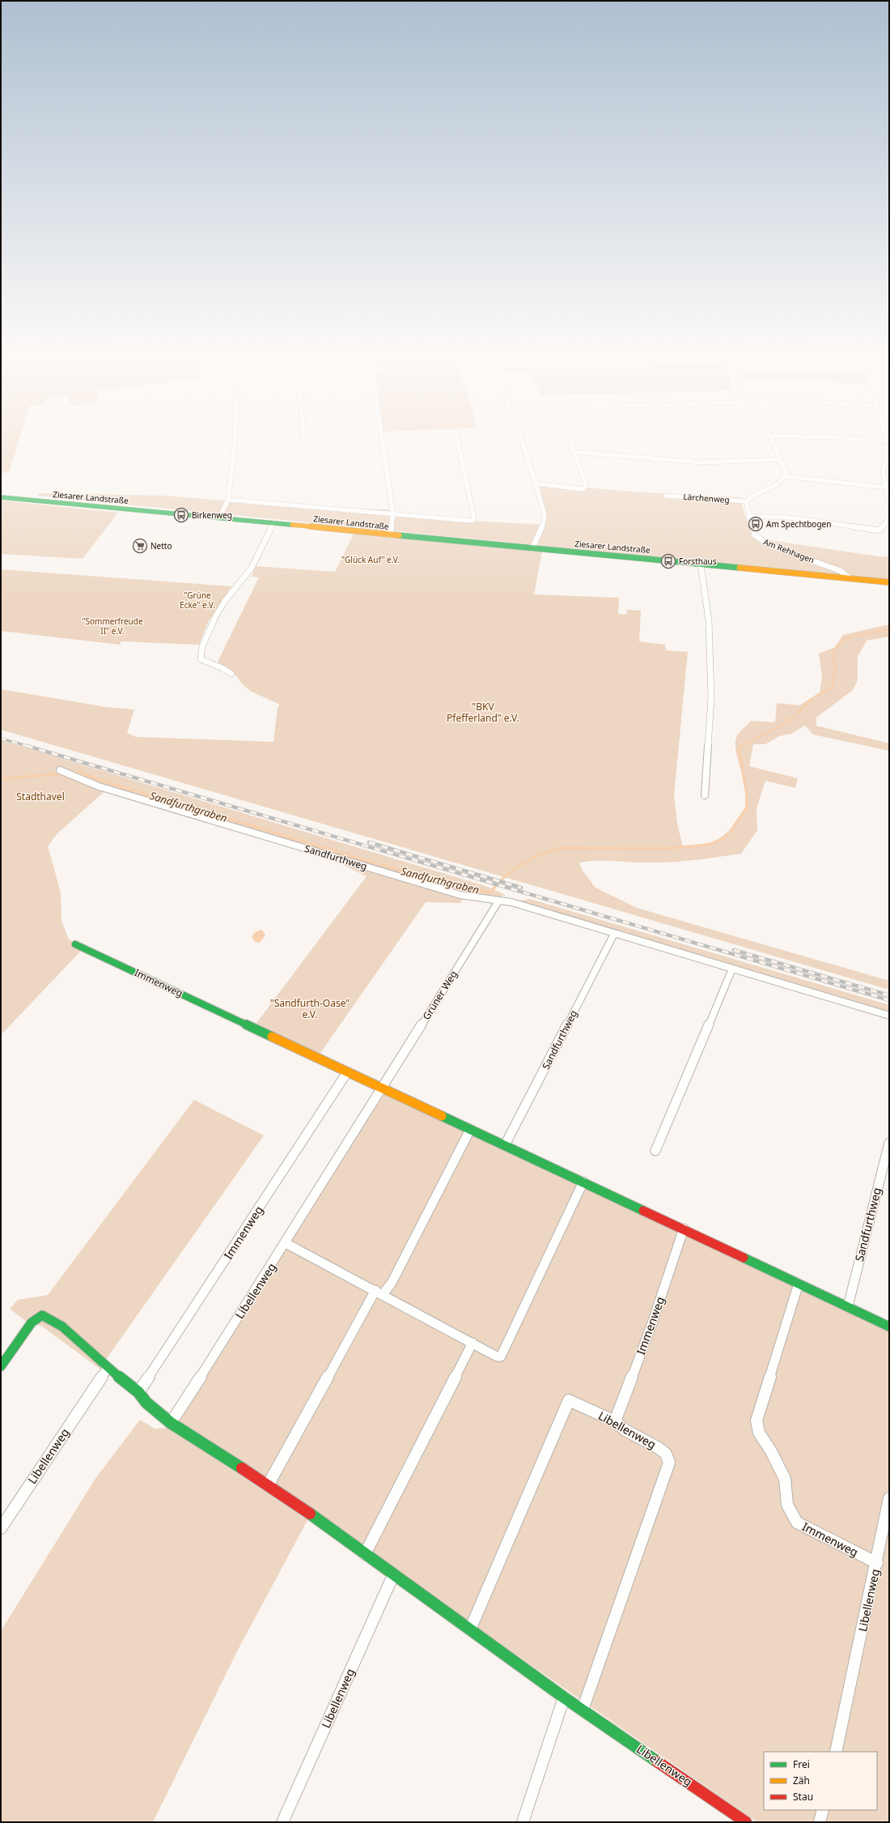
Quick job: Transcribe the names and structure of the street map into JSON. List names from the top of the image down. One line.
{"streets":{"street":["Ziesarer Landstraße","Lärchenweg","Am Rehhagen","Sandfurthweg","Immenweg","Grüner Weg","Libellenweg"]},"crossings":[["Ziesarer Landstraße","Am Rehhagen"],["Lärchenweg","Am Rehhagen"],["Sandfurthweg","Immenweg"],["Sandfurthweg","Grüner Weg"],["Immenweg","Grüner Weg"],["Immenweg","Libellenweg"]],"water":["Sandfurthgraben"],"parks":["\"Glück Auf\" e.V.","\"Grüne Ecke\" e.V.","\"Sommerfreude II\" e.V.","\"BKV Pfefferland\" e.V.","Stadthavel","\"Sandfurth-Oase\" e.V."],"places":{"bus stop":["Birkenweg","Am Spechtbogen","Forsthaus"],"supermarket":["Netto"]},"legend":["Frei","Zäh","Stau"]}
